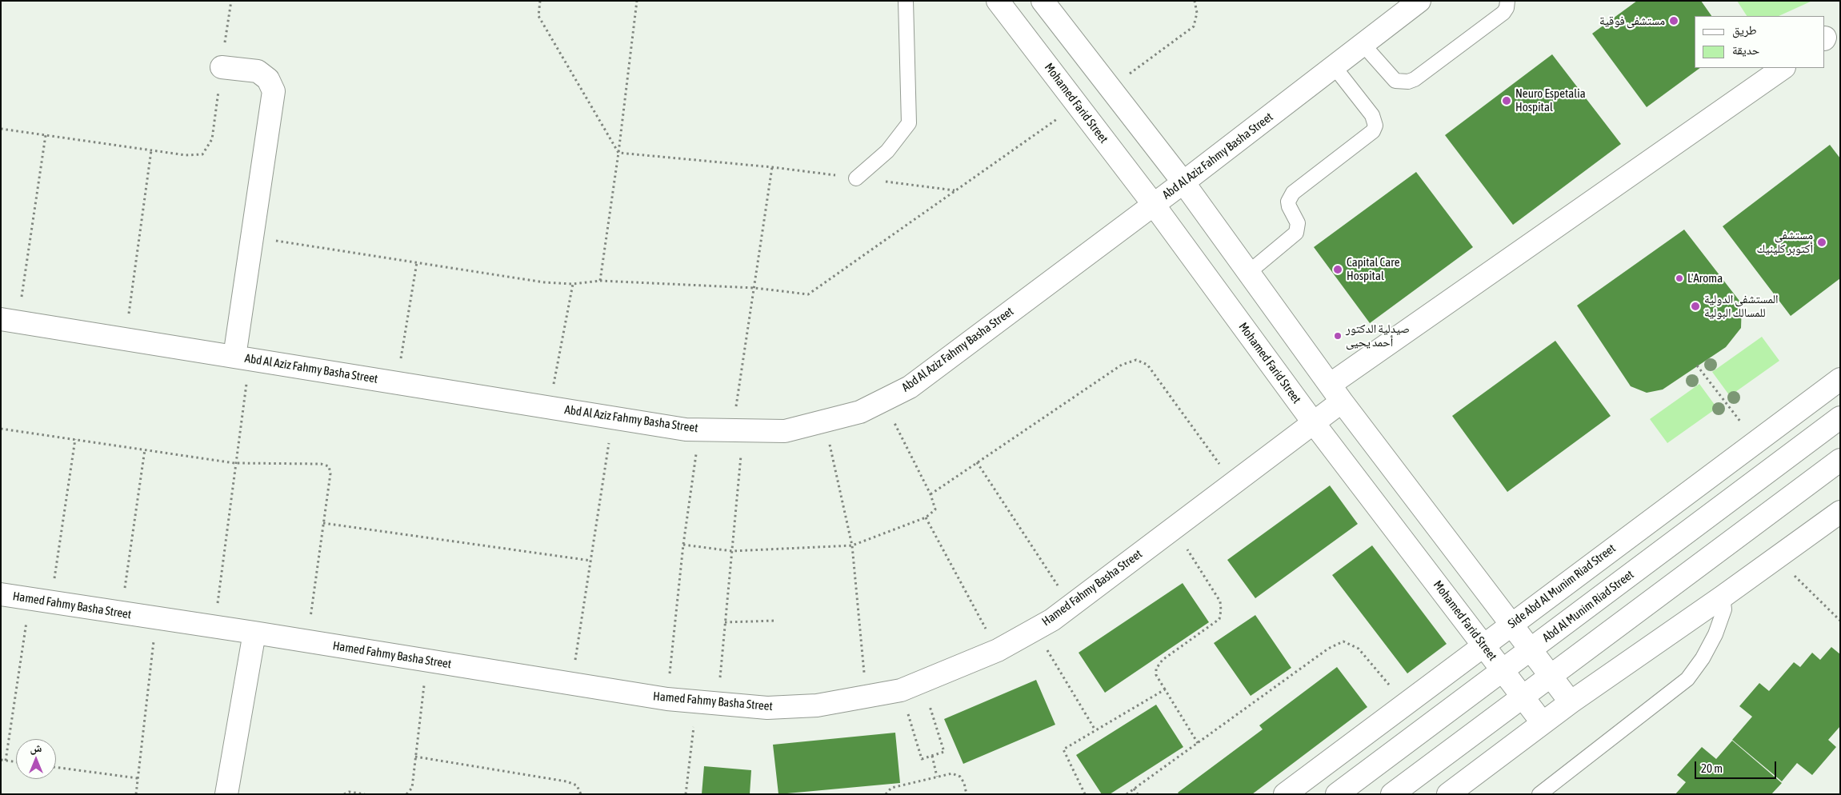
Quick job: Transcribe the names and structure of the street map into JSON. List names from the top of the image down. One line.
{"streets":{"street":["Mohamed Farid Street","Abd Al Aziz Fahmy Basha Street","Side Abd Al Munim Riad Street","Hamed Fahmy Basha Street","Abd Al Munim Riad Street"]},"crossings":[["Mohamed Farid Street","Abd Al Aziz Fahmy Basha Street"],["Mohamed Farid Street","Side Abd Al Munim Riad Street"],["Mohamed Farid Street","Hamed Fahmy Basha Street"],["Mohamed Farid Street","Abd Al Munim Riad Street"]],"places":["مستشفى فوقية","Neuro Espetalia Hospital","مستشفى أكتوبر كلينيك","Capital Care Hospital","L'Aroma","المستشفى الدولية للمسالك البولية","صيدلية الدكتور أحمد يحيى"],"legend":["طريق","حديقة"],"scale_bar":"20 m","north":"top"}
